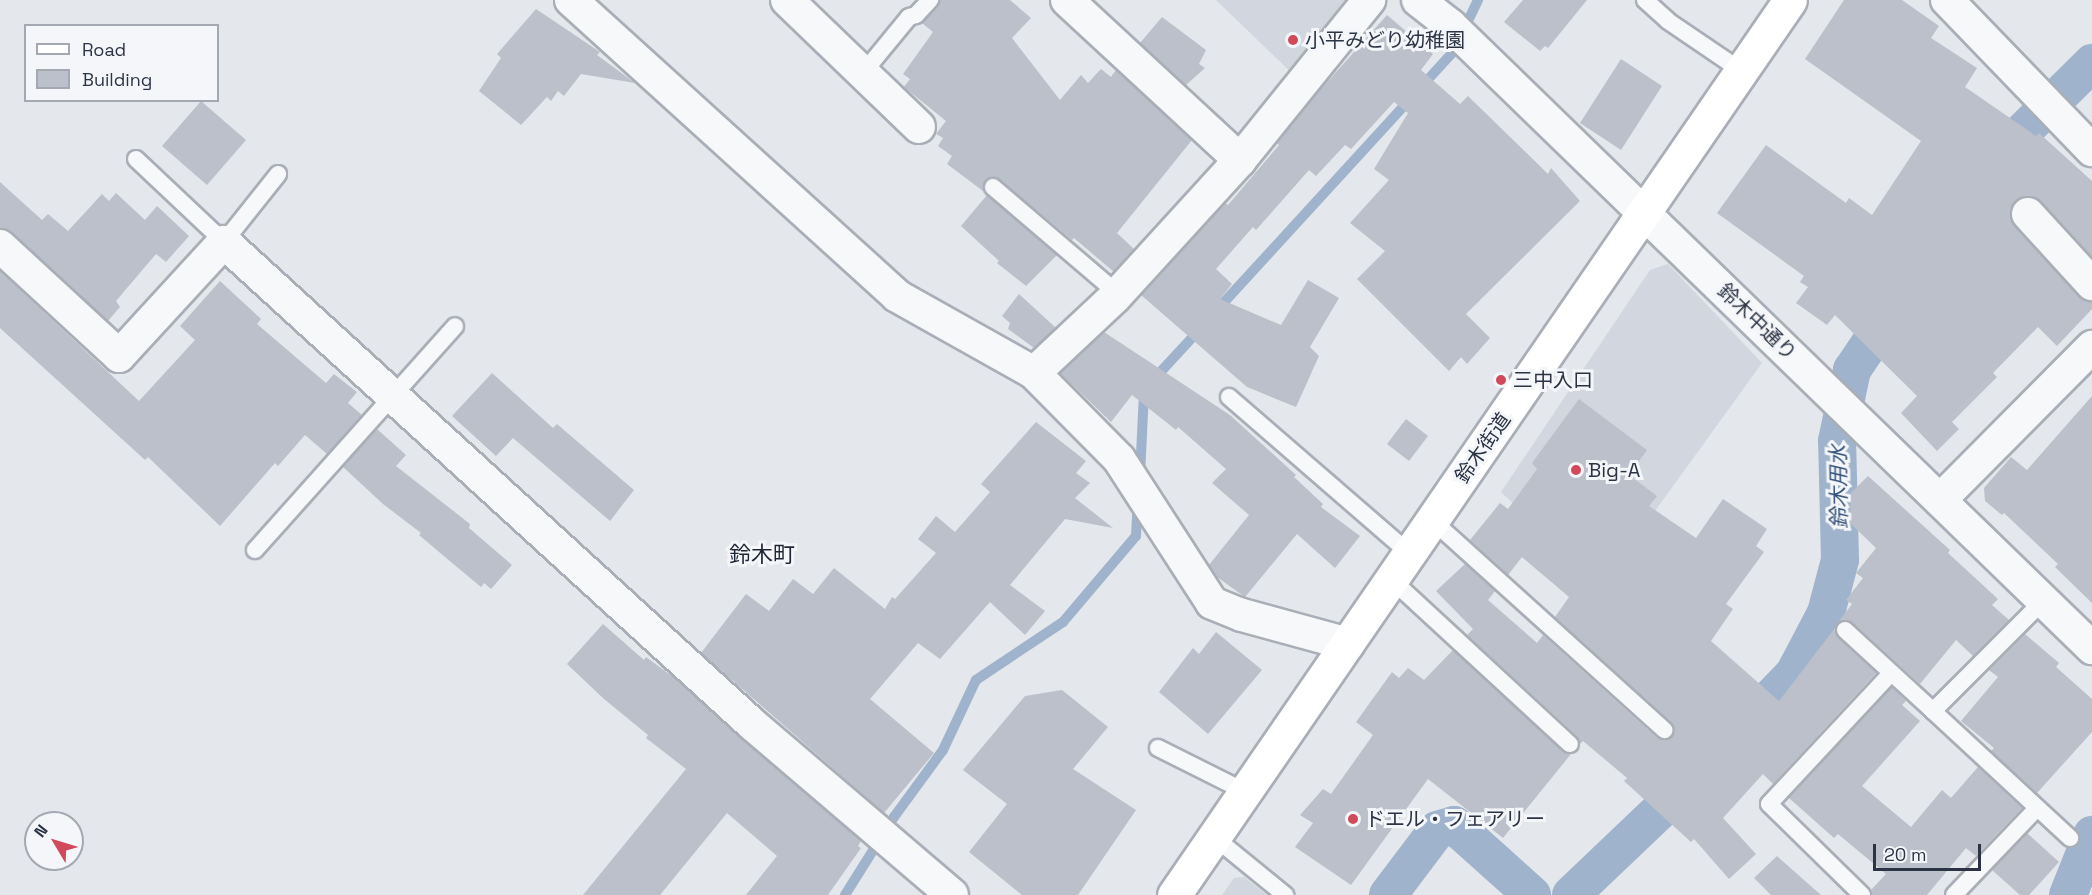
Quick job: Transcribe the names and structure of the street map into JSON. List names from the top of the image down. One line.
{"streets":{"main road":["鈴木街道"],"street":["鈴木中通り"]},"crossings":[["鈴木中通り","鈴木街道"]],"districts":["鈴木町"],"water":["鈴木用水"],"places":["小平みどり幼稚園","三中入口","Big-A","ドエル・フェアリー"],"legend":["Road","Building"],"scale_bar":"20 m","north":"top left"}
